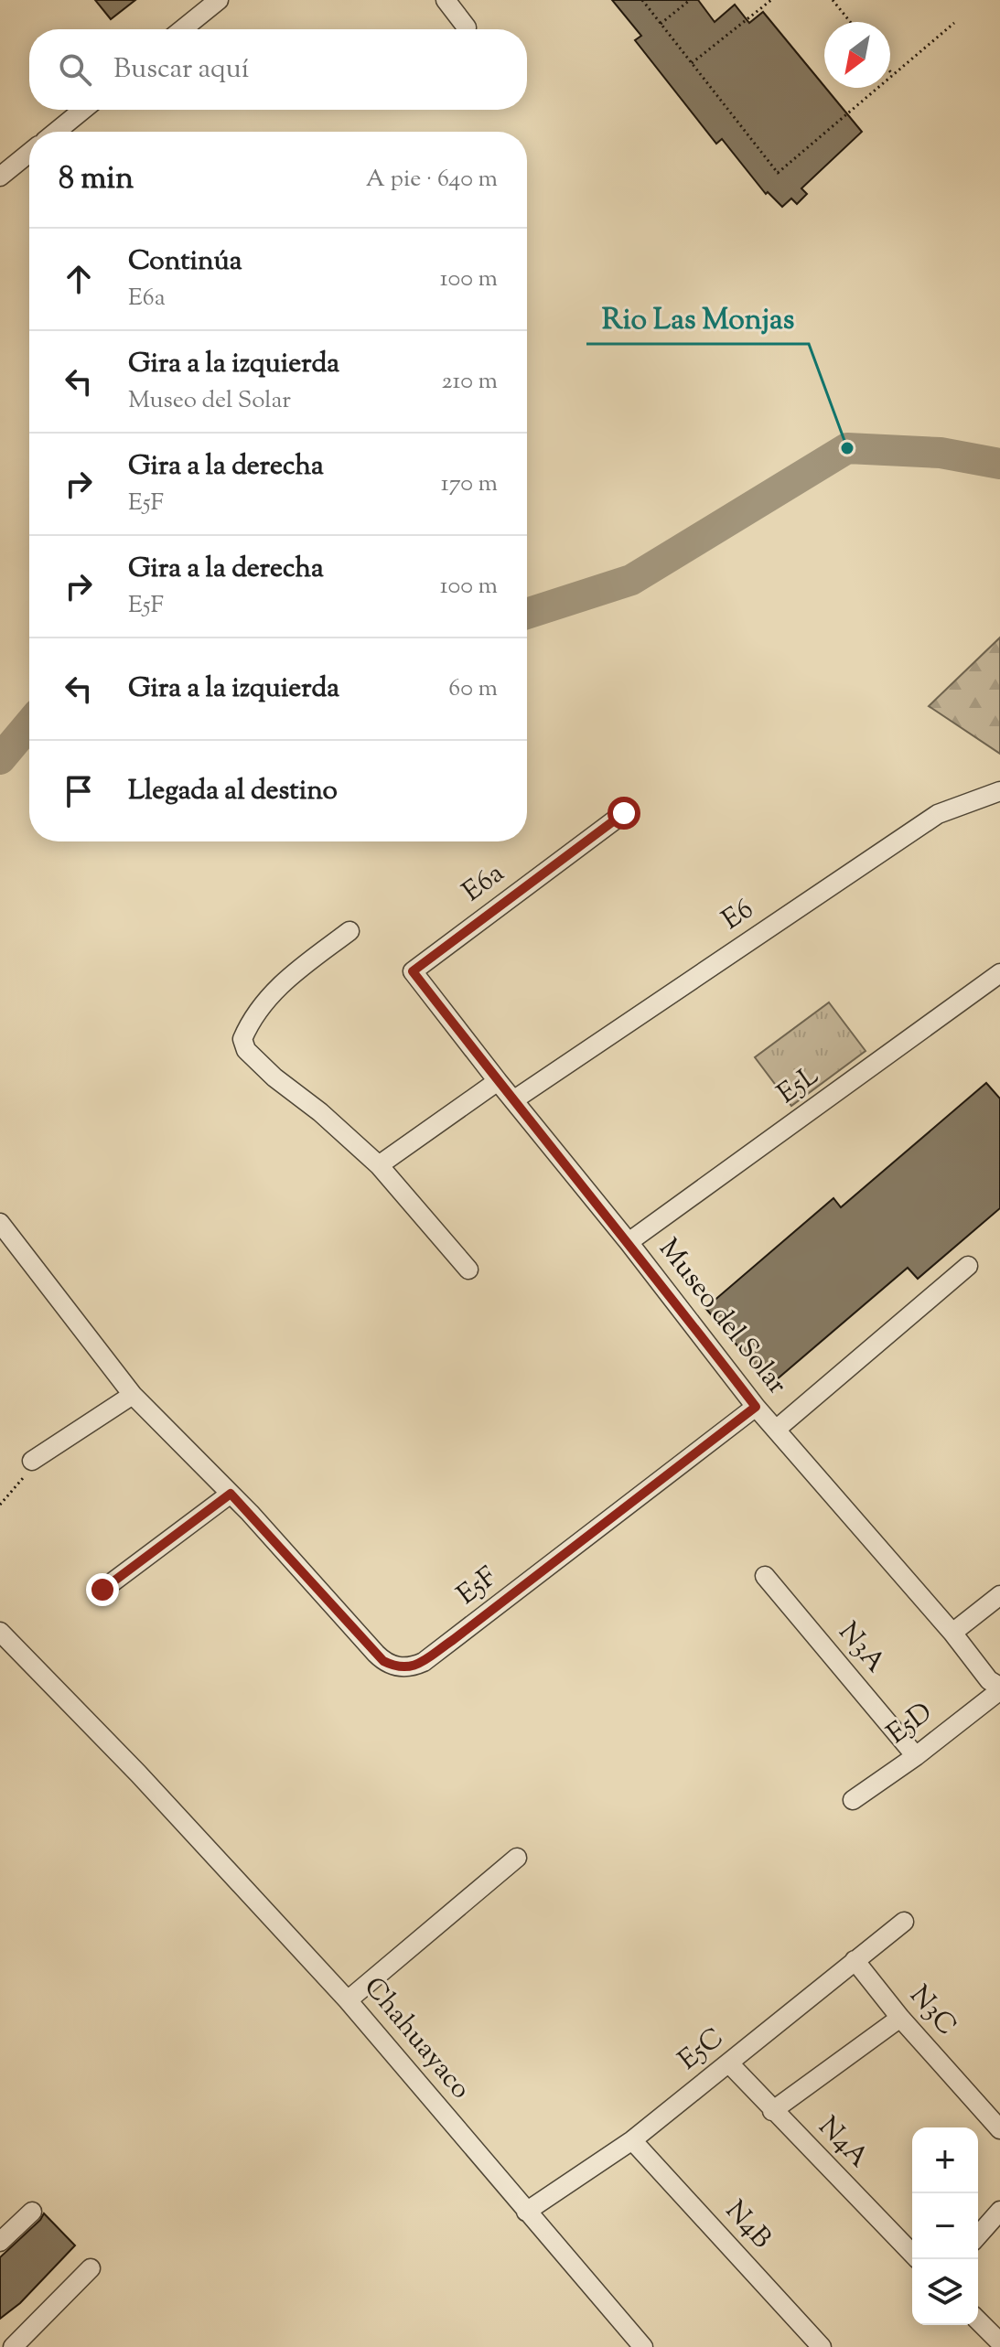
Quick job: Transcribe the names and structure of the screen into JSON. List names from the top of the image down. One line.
{"streets":{"street":["E6a","E6","E5L","Museo del Solar","E5F","N3A","E5D","N3C","Chahuayaco","E5C","N4A","N4B"]},"crossings":[["E6a","Museo del Solar"],["E6","Museo del Solar"],["E5L","Museo del Solar"],["Museo del Solar","E5F"],["Museo del Solar","E5D"],["N3A","E5D"],["N3C","E5C"],["Chahuayaco","E5C"],["E5C","N4A"],["E5C","N4B"]],"places":["Rio Las Monjas"],"north":"bottom left","page":{"search":"Buscar aquí","heading":["8 min","A pie · 640 m"],"list":[["Continúa","E6a","100 m"],["Gira a la izquierda","Museo del Solar","210 m"],["Gira a la derecha","E5F","170 m"],["Gira a la derecha","E5F","100 m"],["Gira a la izquierda","60 m"],"Llegada al destino"],"map_buttons":["+","−"]}}
